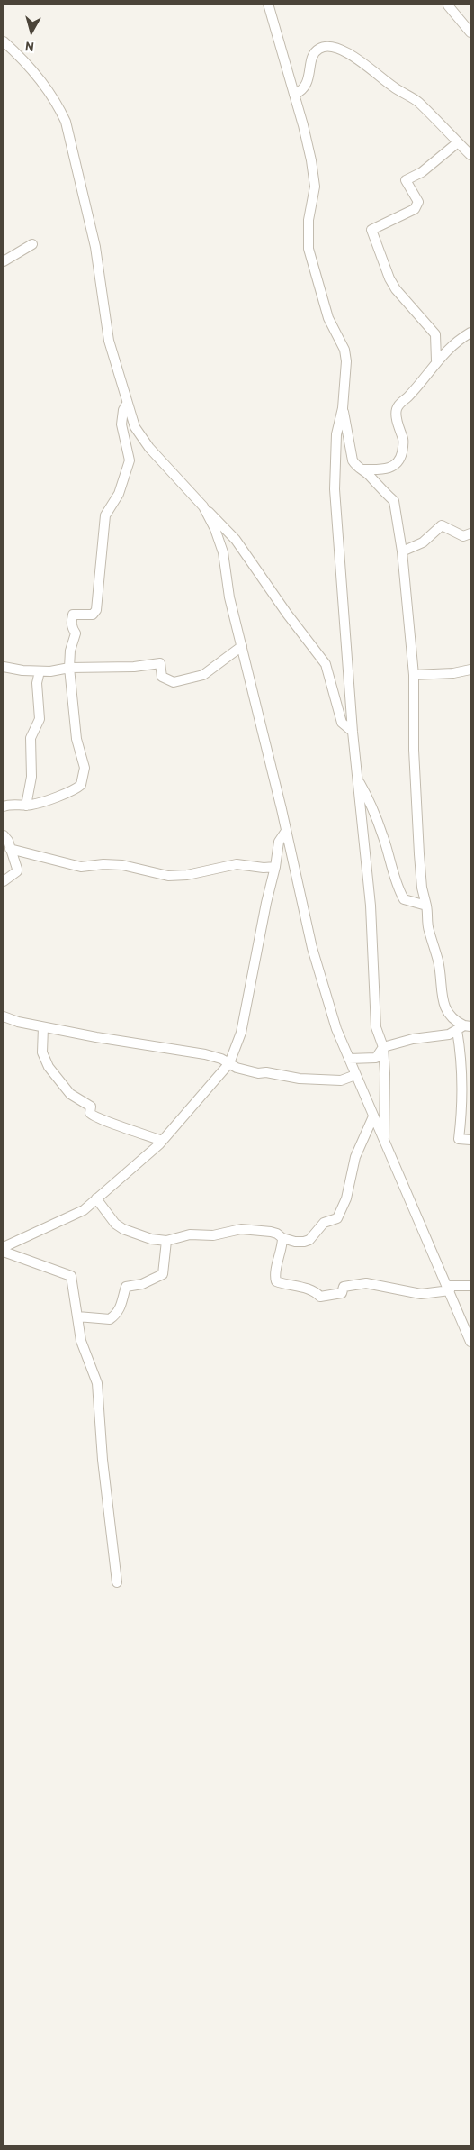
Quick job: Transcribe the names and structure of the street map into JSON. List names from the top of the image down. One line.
{"north":"bottom"}
